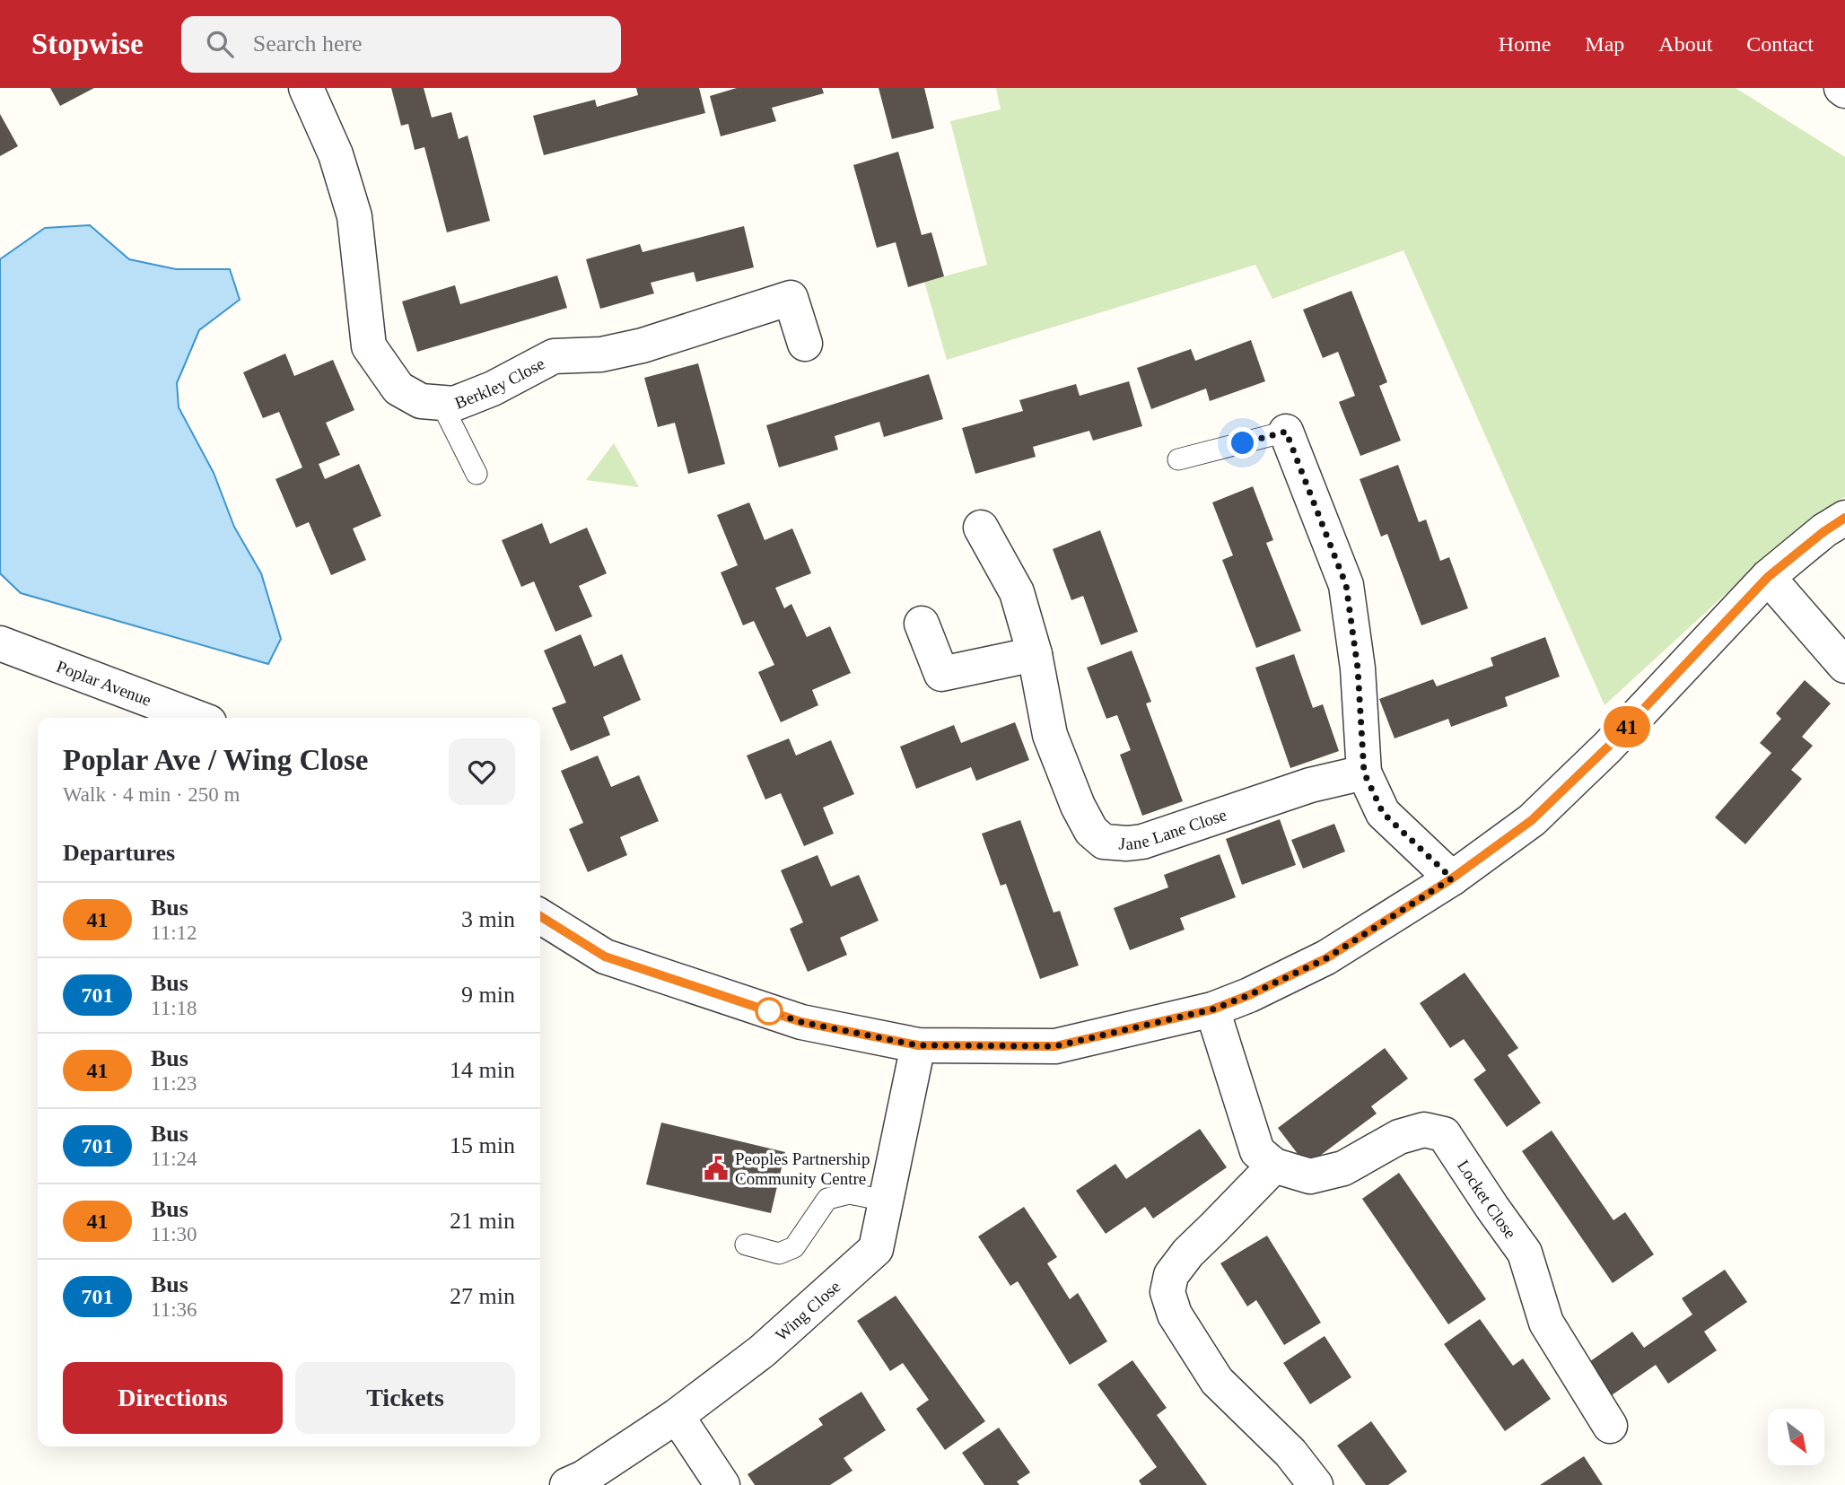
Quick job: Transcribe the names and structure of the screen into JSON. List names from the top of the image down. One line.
{"streets":{"street":["Berkley Close","Poplar Avenue","Jane Lane Close","Locket Close","Wing Close"]},"places":{"public building":["Peoples Partnership Community Centre"]},"lines":["bus line 41"],"north":"bottom right","page":{"header":"Stopwise","search":"Search here","nav":["Home","Map","About","Contact"],"on_map":"41","heading":[["Poplar Ave / Wing Close","Walk · 4 min · 250 m"],"Departures"],"list":[{"mark":"41","name":"Bus","note":"11:12","value":"3 min"},{"mark":"701","name":"Bus","note":"11:18","value":"9 min"},{"mark":"41","name":"Bus","note":"11:23","value":"14 min"},{"mark":"701","name":"Bus","note":"11:24","value":"15 min"},{"mark":"41","name":"Bus","note":"11:30","value":"21 min"},{"mark":"701","name":"Bus","note":"11:36","value":"27 min"}],"buttons":["Directions","Tickets"]}}
